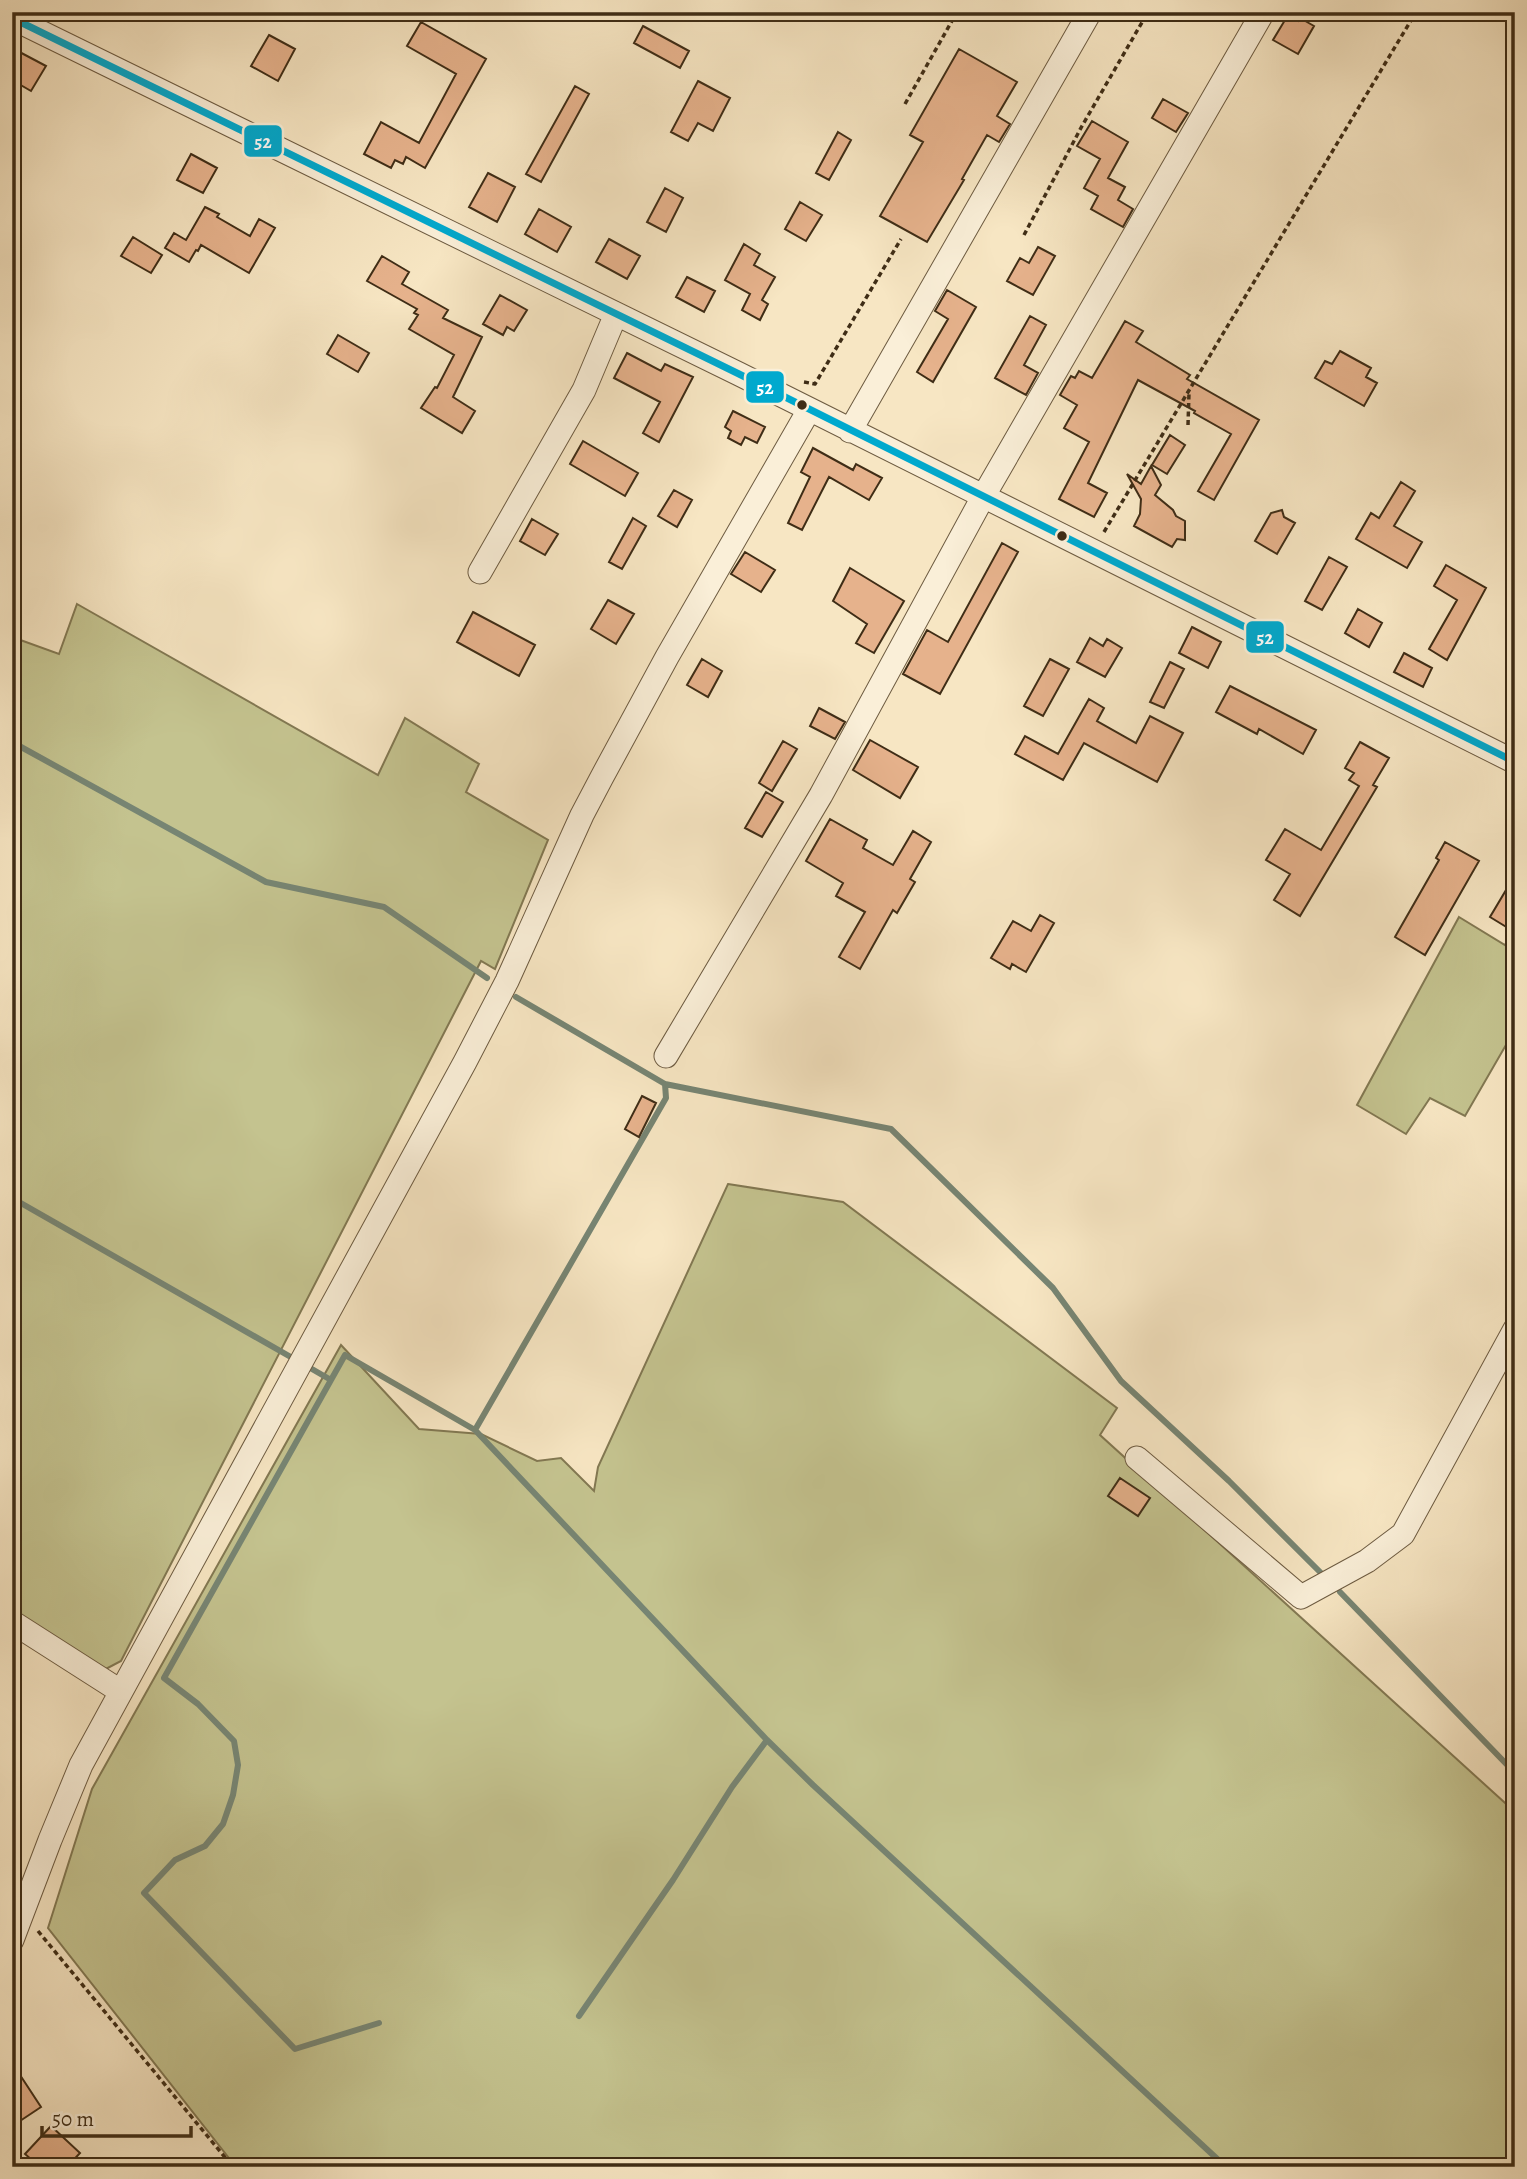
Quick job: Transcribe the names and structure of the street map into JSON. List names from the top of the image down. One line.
{"lines":["transit line 52"],"scale_bar":"50 m"}
